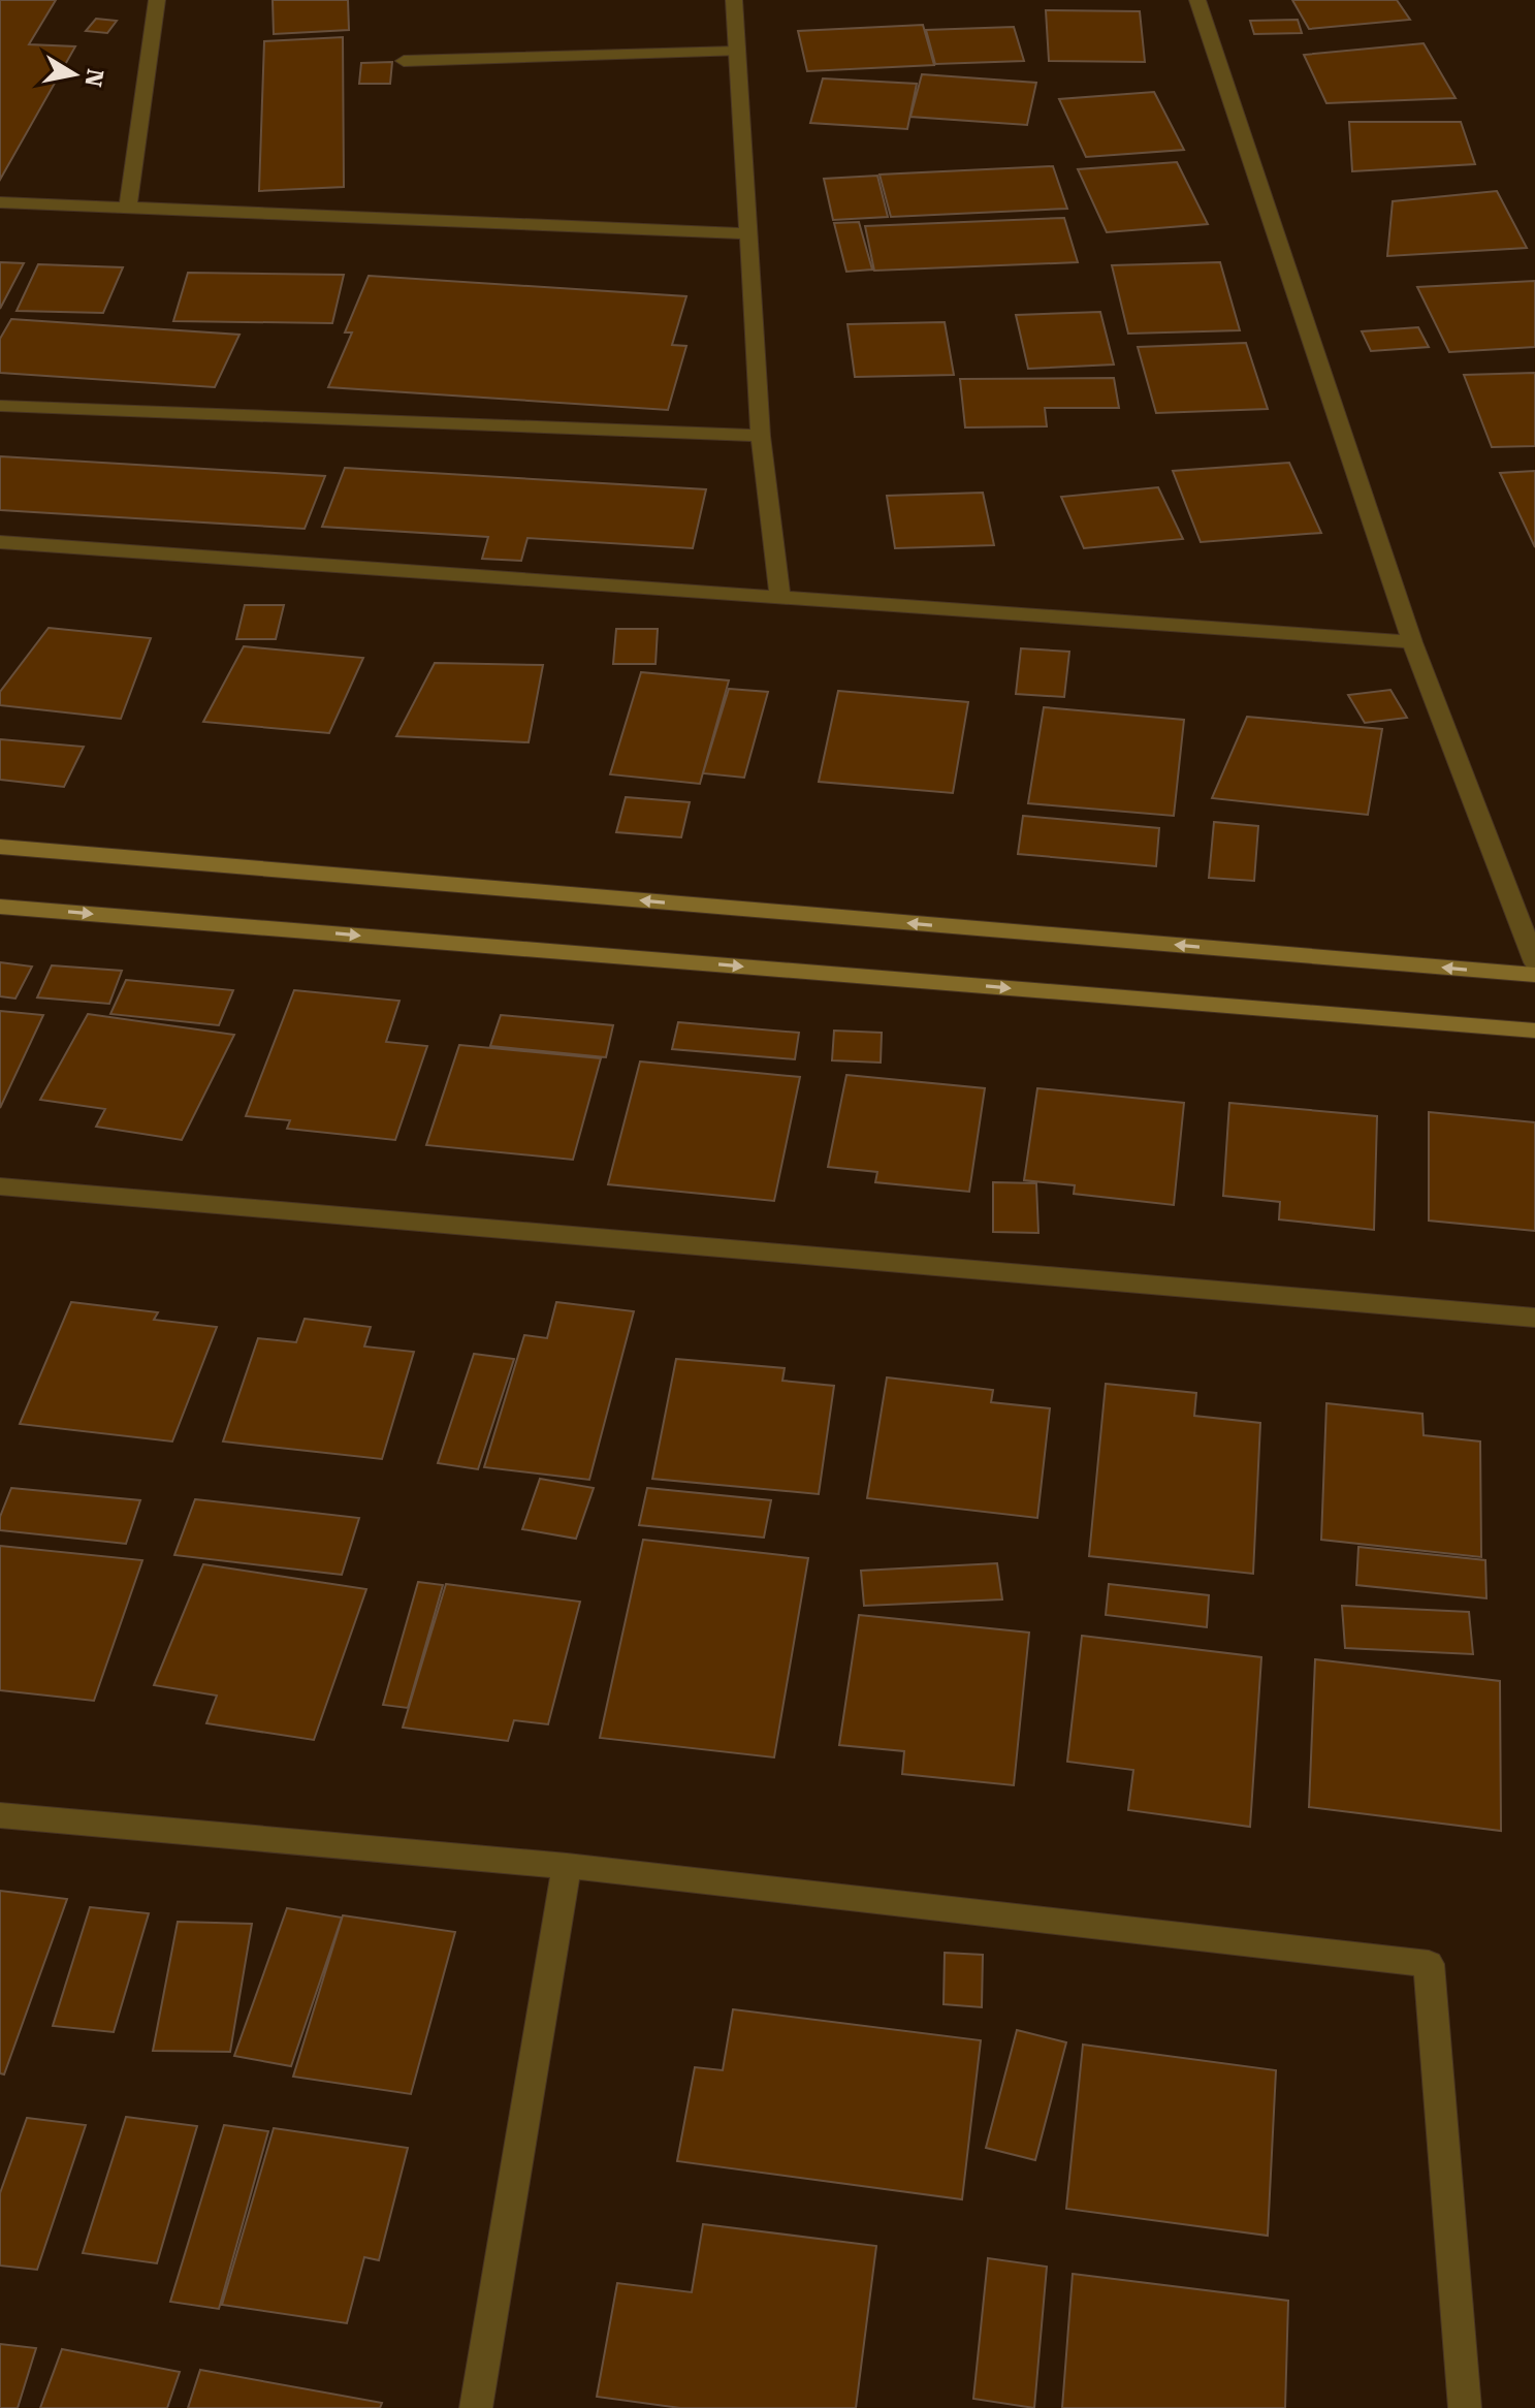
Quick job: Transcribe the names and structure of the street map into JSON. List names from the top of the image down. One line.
{"north":"right"}
